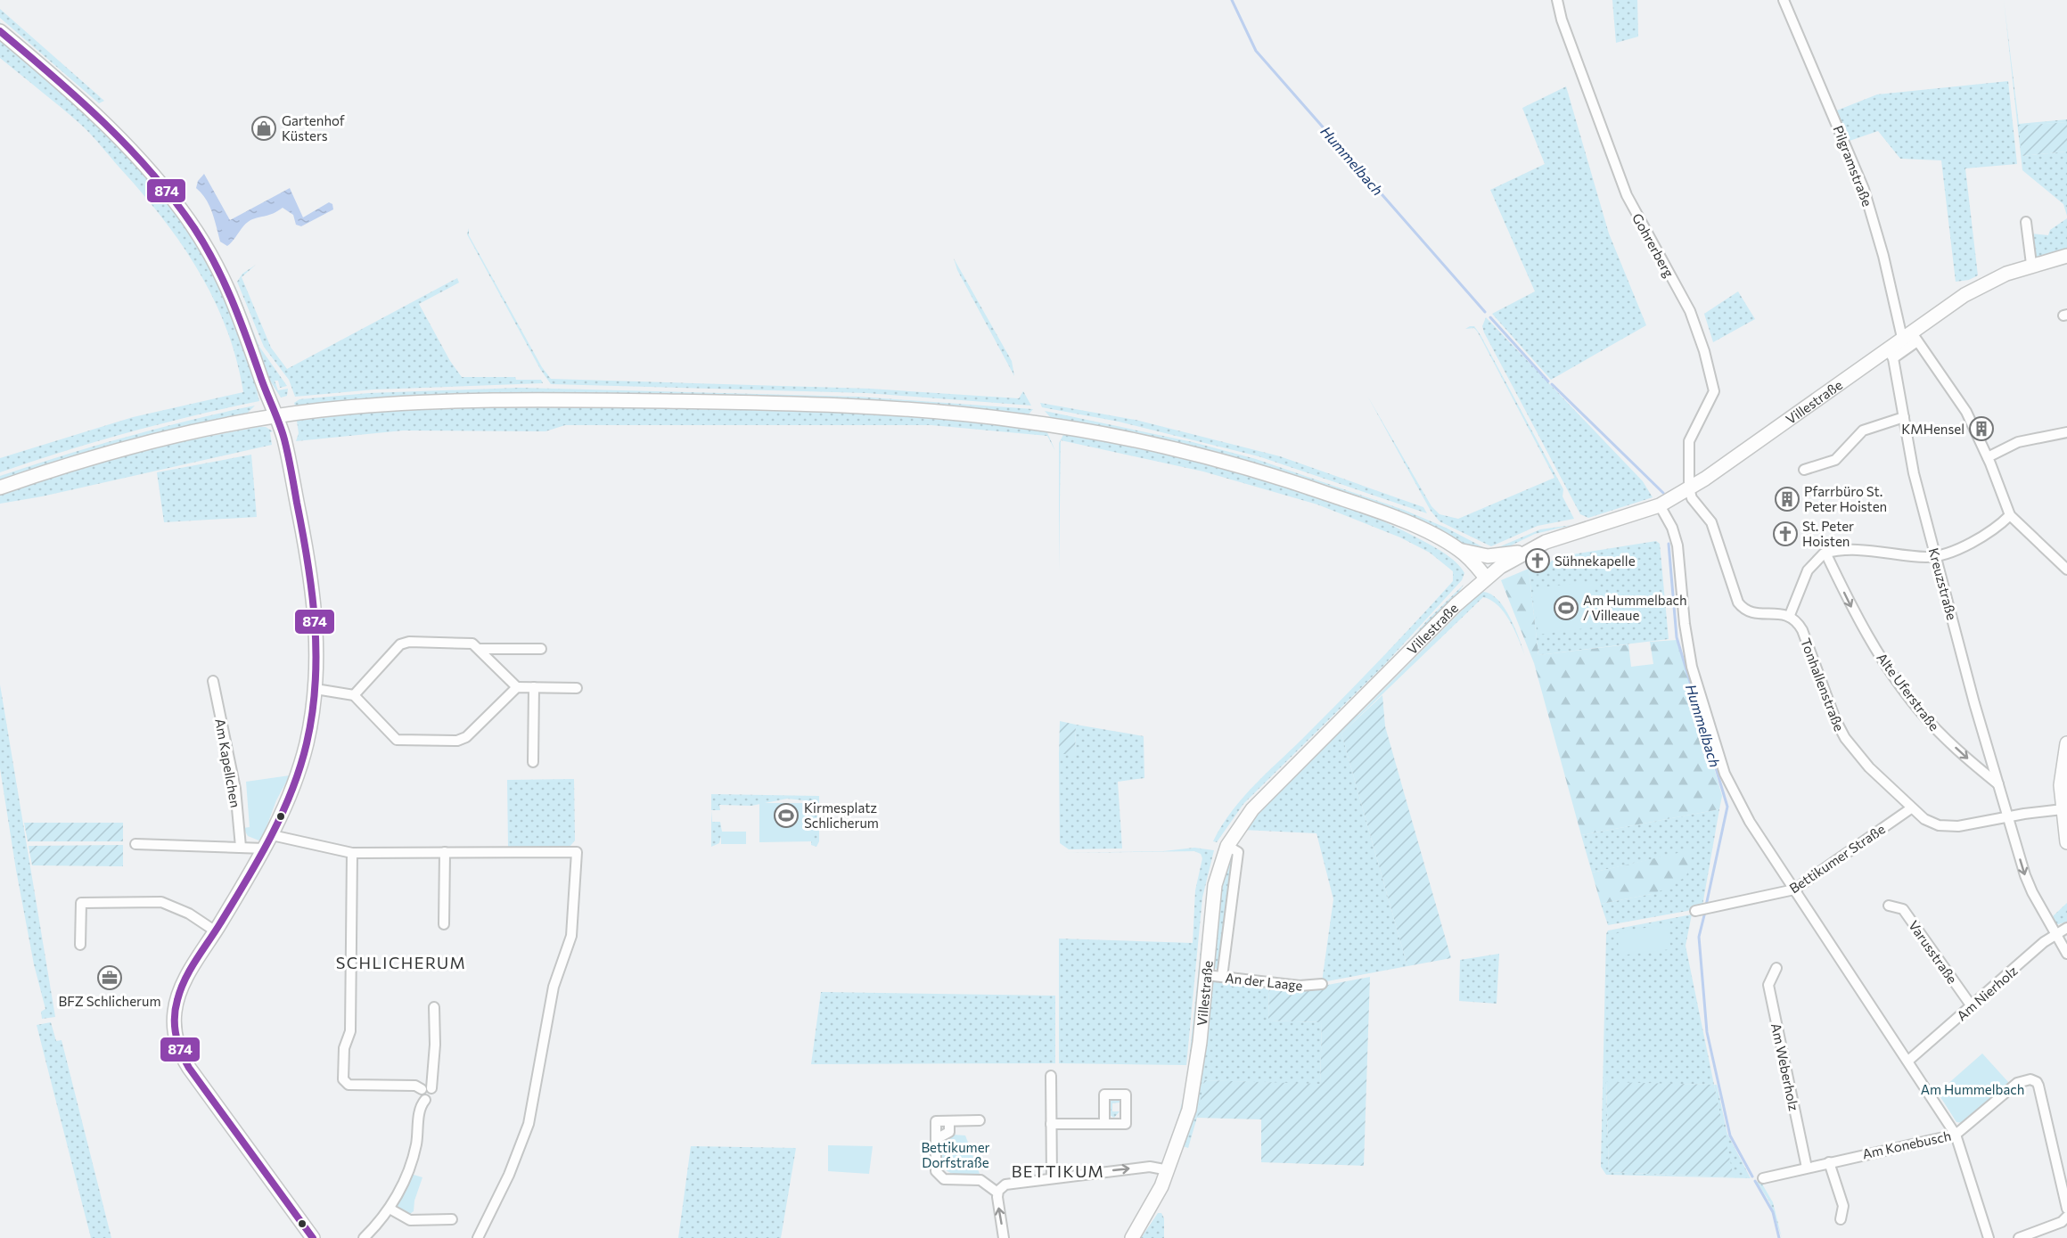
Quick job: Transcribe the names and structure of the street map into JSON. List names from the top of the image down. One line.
{"streets":{"main road":["Villestraße"],"street":["Pilgramstraße","Gohrerberg","Kreuzstraße","Tonhallenstraße","Alte Uferstraße","Am Kapellchen","Bettikumer Straße","Varusstraße","An der Laage","Am Nierholz","Am Weberholz","Am Konebusch"]},"crossings":[["Pilgramstraße","Villestraße"],["Gohrerberg","Villestraße"],["Villestraße","Kreuzstraße"],["Villestraße","An der Laage"],["Kreuzstraße","Tonhallenstraße"],["Kreuzstraße","Alte Uferstraße"],["Kreuzstraße","Am Nierholz"],["Tonhallenstraße","Bettikumer Straße"],["Varusstraße","Am Nierholz"],["Am Weberholz","Am Konebusch"]],"one_way":["Alte Uferstraße"],"districts":["SCHLICHERUM","BETTIKUM"],"water":["Hummelbach"],"parks":["Am Hummelbach","Bettikumer Dorfstraße"],"places":{"shop":["Gartenhof Küsters"],"building":["KMHensel","Pfarrbüro St. Peter Hoisten"],"church":["St. Peter Hoisten","Sühnekapelle"],"sports":["Am Hummelbach / Villeaue","Kirmesplatz Schlicherum"],"office":["BFZ Schlicherum"]},"lines":["transit line 874"]}
